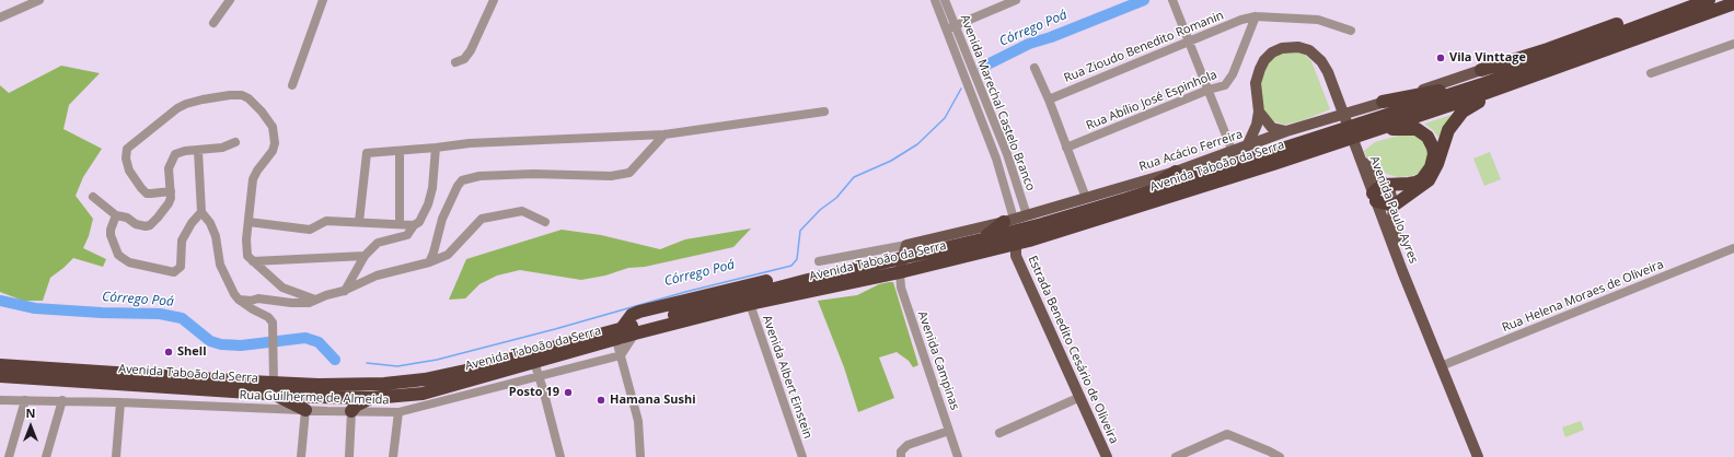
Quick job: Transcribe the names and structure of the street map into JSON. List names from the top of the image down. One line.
{"streets":{"highway":["Avenida Taboão da Serra"],"main road":["Rua Acácio Ferreira","Avenida Paulo Ayres","Estrada Benedito Cesário de Oliveira"],"street":["Rua Zioudo Benedito Romanin","Rua Abílio José Espinhola","Avenida Marechal Castelo Branco","Rua Helena Moraes de Oliveira","Avenida Campinas","Avenida Albert Einstein","Rua Guilherme de Almeida"]},"crossings":[["Rua Zioudo Benedito Romanin","Rua Abílio José Espinhola"],["Avenida Marechal Castelo Branco","Rua Acácio Ferreira"],["Avenida Marechal Castelo Branco","Avenida Taboão da Serra"],["Avenida Marechal Castelo Branco","Estrada Benedito Cesário de Oliveira"],["Rua Acácio Ferreira","Estrada Benedito Cesário de Oliveira"],["Avenida Taboão da Serra","Estrada Benedito Cesário de Oliveira"],["Avenida Taboão da Serra","Avenida Campinas"],["Avenida Taboão da Serra","Avenida Albert Einstein"],["Avenida Paulo Ayres","Rua Helena Moraes de Oliveira"]],"water":["Córrego Poá"],"places":["Vila Vinttage","Shell","Posto 19","Hamana Sushi"],"north":"top"}
